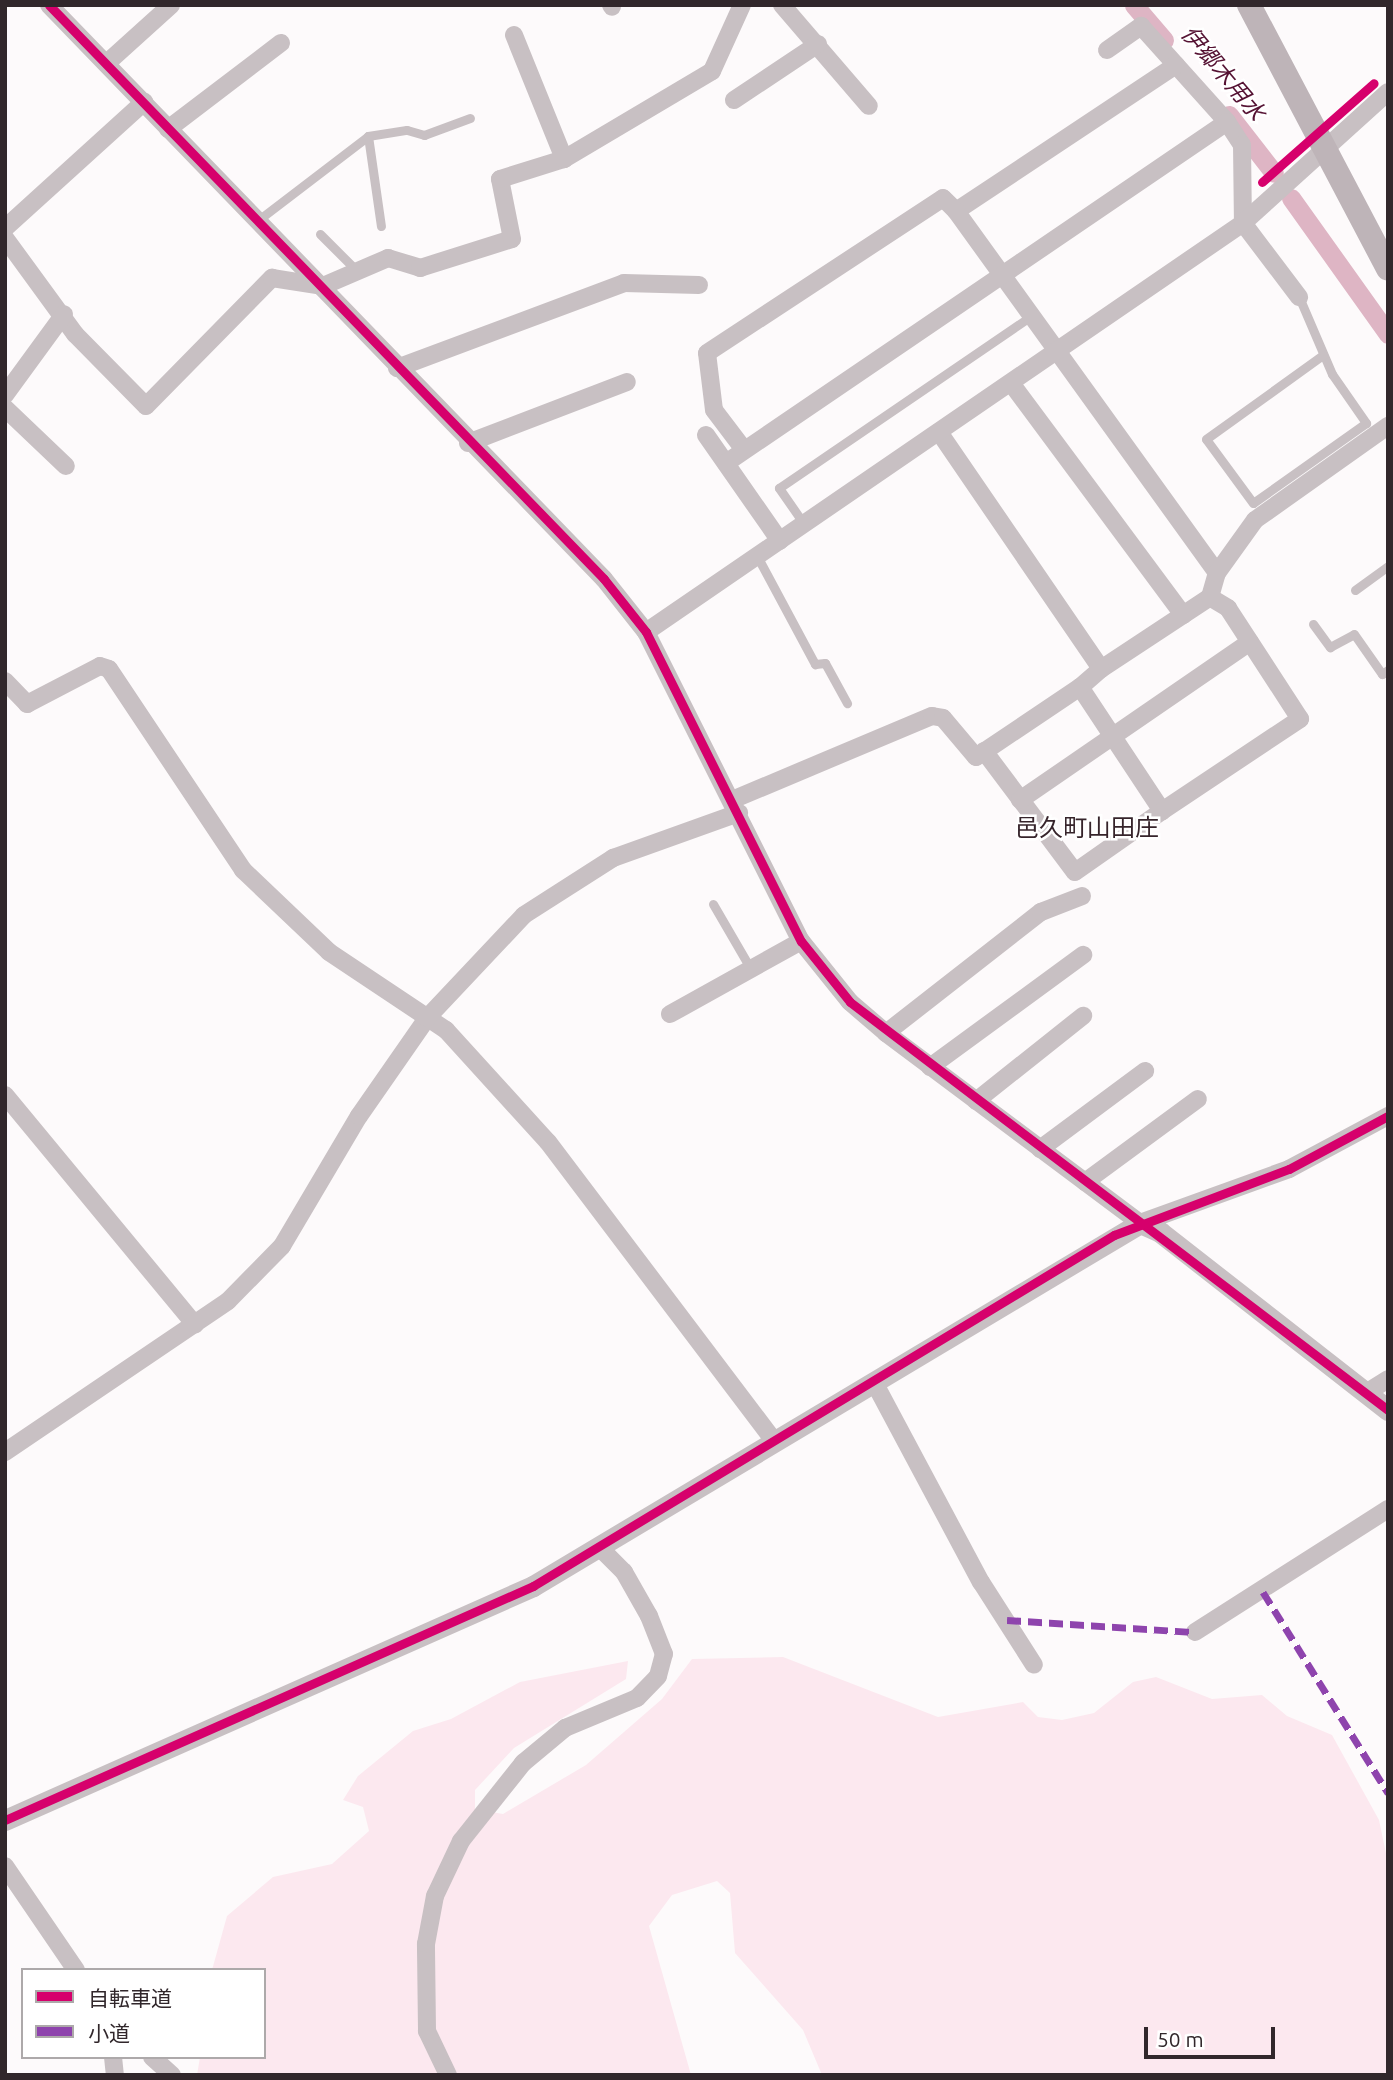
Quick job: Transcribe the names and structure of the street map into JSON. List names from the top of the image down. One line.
{"districts":["邑久町山田庄"],"water":["伊郷木用水"],"legend":["自転車道","小道"],"scale_bar":"50 m"}
